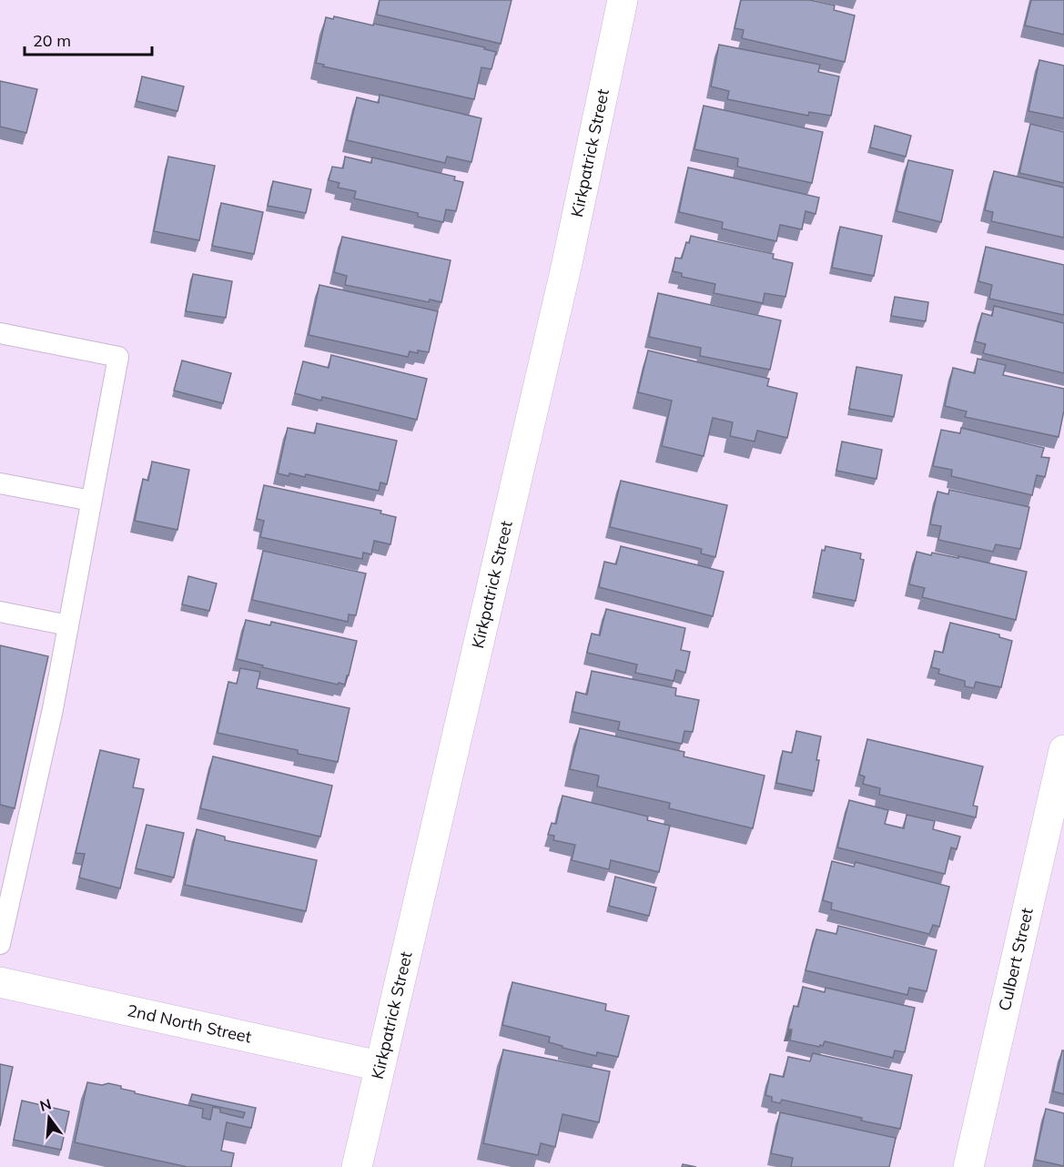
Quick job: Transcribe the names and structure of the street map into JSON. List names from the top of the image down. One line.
{"streets":{"street":["Kirkpatrick Street","Culbert Street","2nd North Street"]},"crossings":[["Kirkpatrick Street","2nd North Street"]],"scale_bar":"20 m","north":"top"}
